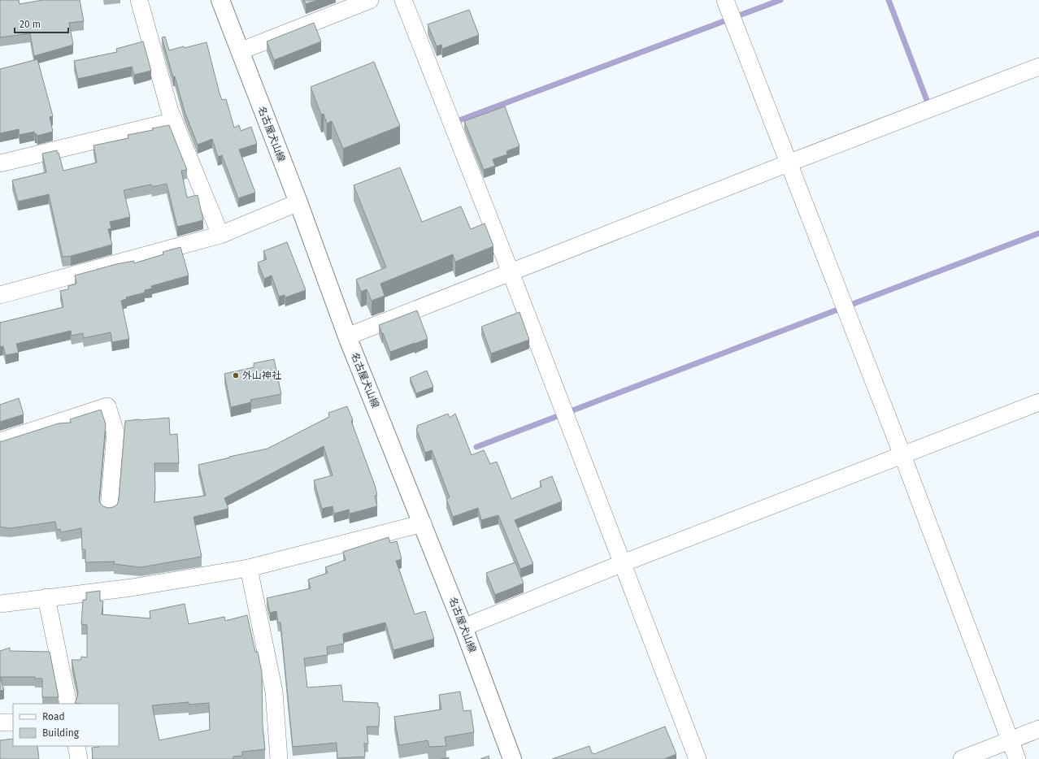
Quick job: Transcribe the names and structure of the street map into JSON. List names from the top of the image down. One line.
{"streets":{"main road":["名古屋犬山線"]},"places":["外山神社"],"legend":["Road","Building"],"scale_bar":"20 m"}
